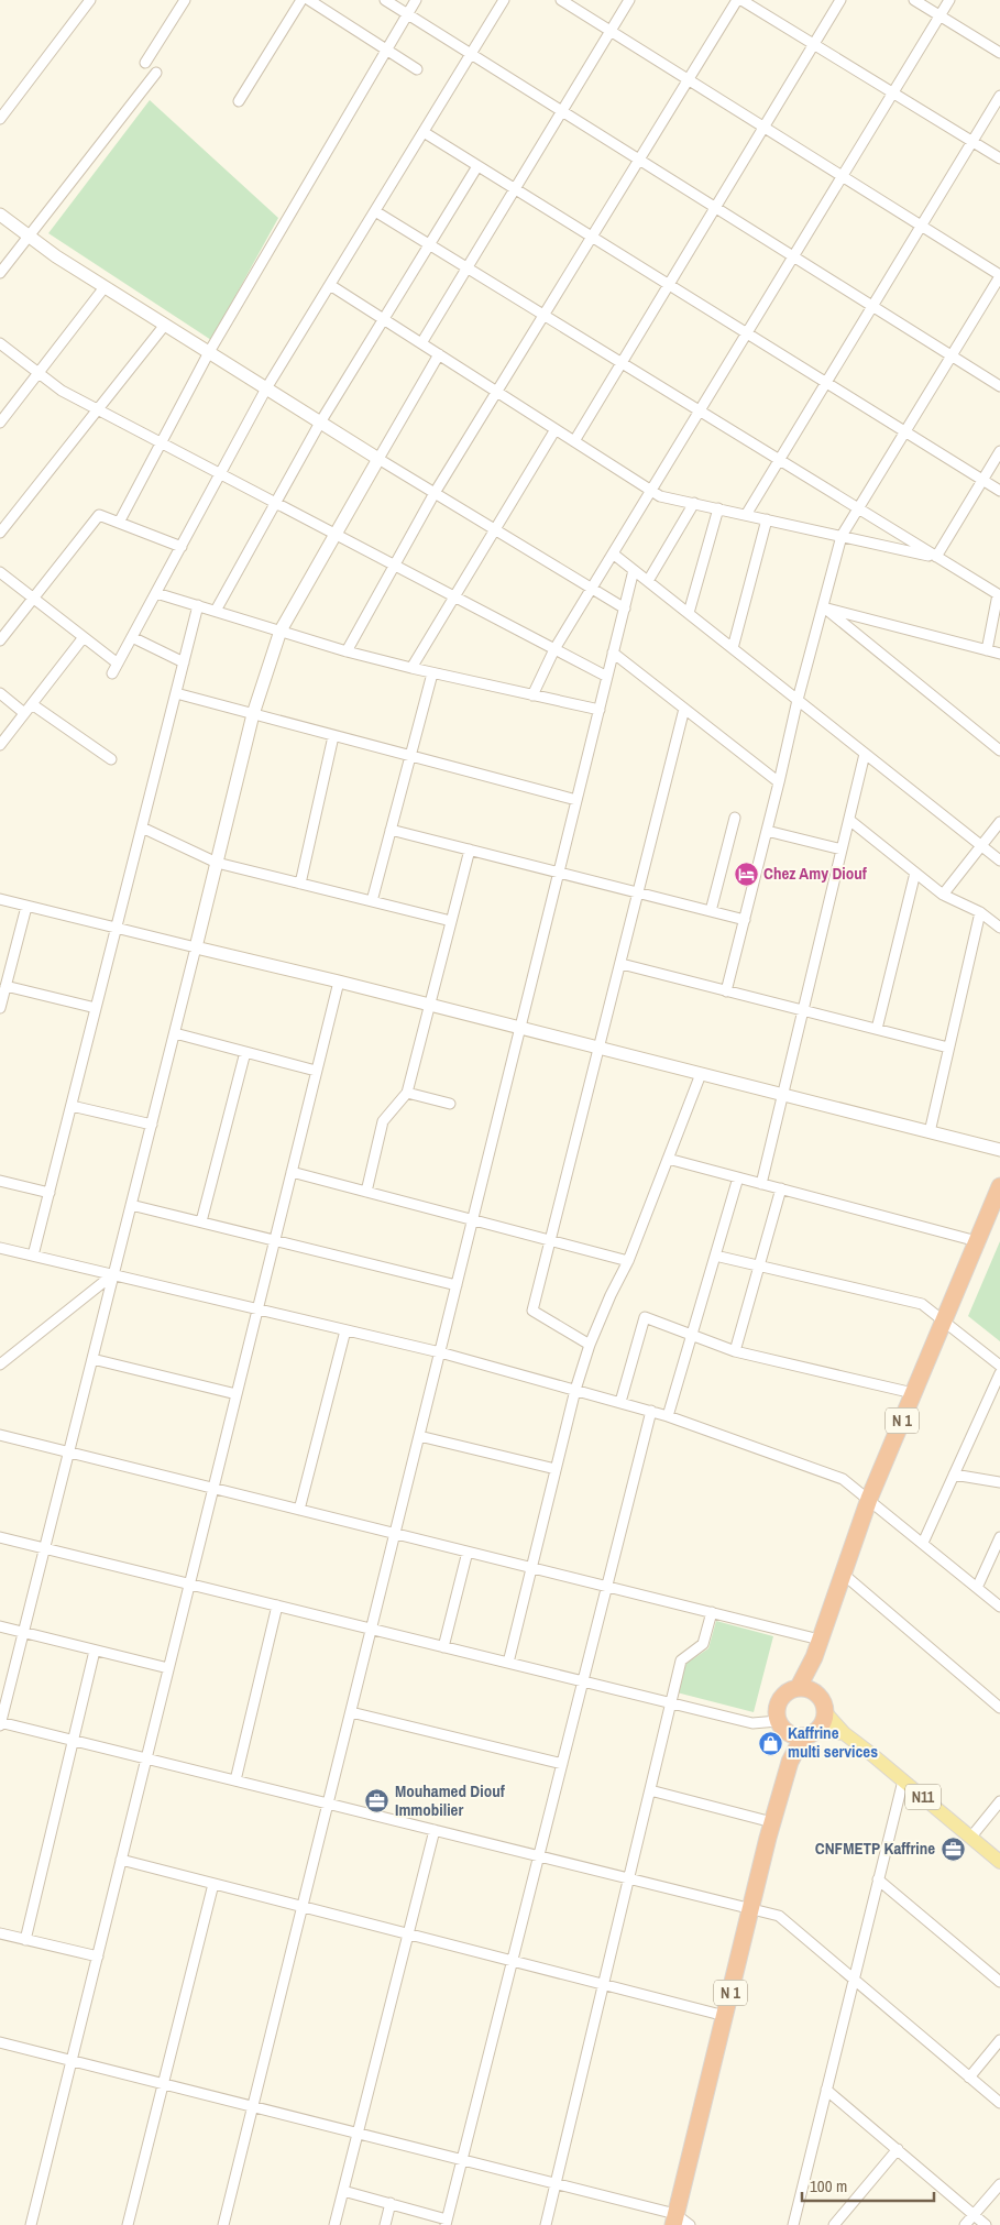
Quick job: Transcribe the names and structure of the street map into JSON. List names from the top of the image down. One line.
{"streets":{"highway":["N 1"],"main road":["N11"]},"places":{"hotel":["Chez Amy Diouf"],"shop":["Kaffrine multi services"],"office":["Mouhamed Diouf Immobilier","CNFMETP Kaffrine"]},"scale_bar":"100 m"}
